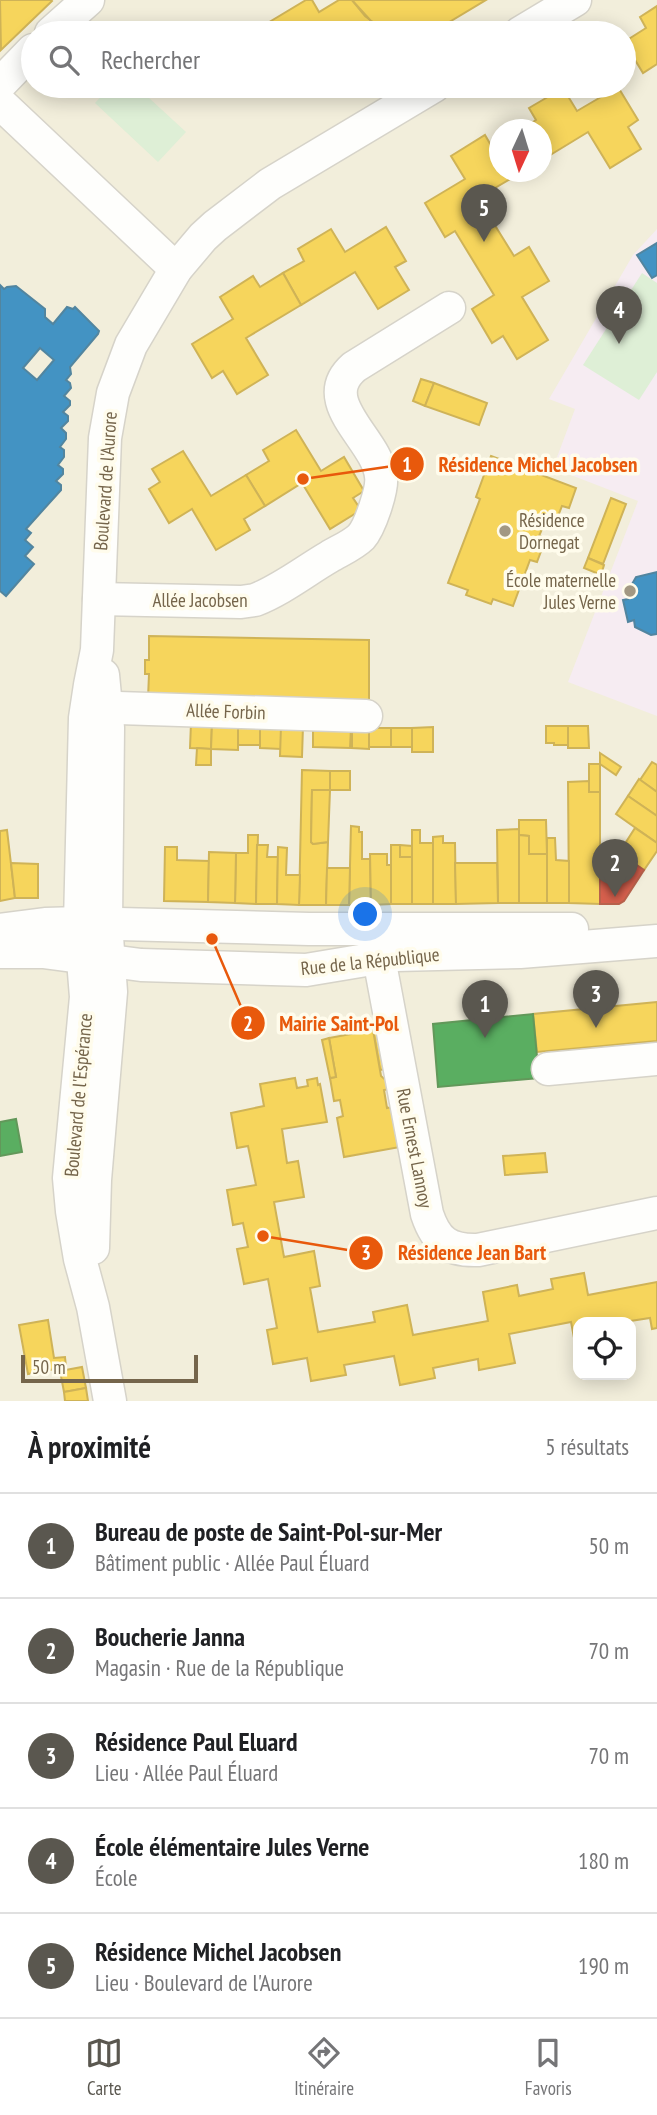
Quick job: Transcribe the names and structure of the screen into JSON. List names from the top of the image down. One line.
{"streets":{"street":["Boulevard de l'Aurore","Allée Jacobsen","Allée Forbin","Rue de la République","Boulevard de l'Espérance","Rue Ernest Lannoy"]},"crossings":[["Boulevard de l'Aurore","Allée Jacobsen"],["Boulevard de l'Aurore","Allée Forbin"],["Boulevard de l'Aurore","Rue de la République"],["Boulevard de l'Aurore","Boulevard de l'Espérance"],["Rue de la République","Boulevard de l'Espérance"],["Rue de la République","Rue Ernest Lannoy"]],"places":["Résidence Michel Jacobsen","Résidence Dornegat","École maternelle Jules Verne","Mairie Saint-Pol","Résidence Jean Bart"],"scale_bar":"50 m","north":"bottom","page":{"search":"Rechercher","pins":["5","4","2","3","1"],"scale":"50 m","heading":["À proximité","5 résultats"],"list":[{"mark":"1","name":"Bureau de poste de Saint-Pol-sur-Mer","note":"Bâtiment public · Allée Paul Éluard","value":"50 m"},{"mark":"2","name":"Boucherie Janna","note":"Magasin · Rue de la République","value":"70 m"},{"mark":"3","name":"Résidence Paul Eluard","note":"Lieu · Allée Paul Éluard","value":"70 m"},{"mark":"4","name":"École élémentaire Jules Verne","note":"École","value":"180 m"},{"mark":"5","name":"Résidence Michel Jacobsen","note":"Lieu · Boulevard de l'Aurore","value":"190 m"}],"nav":["Carte","Itinéraire","Favoris"]}}
